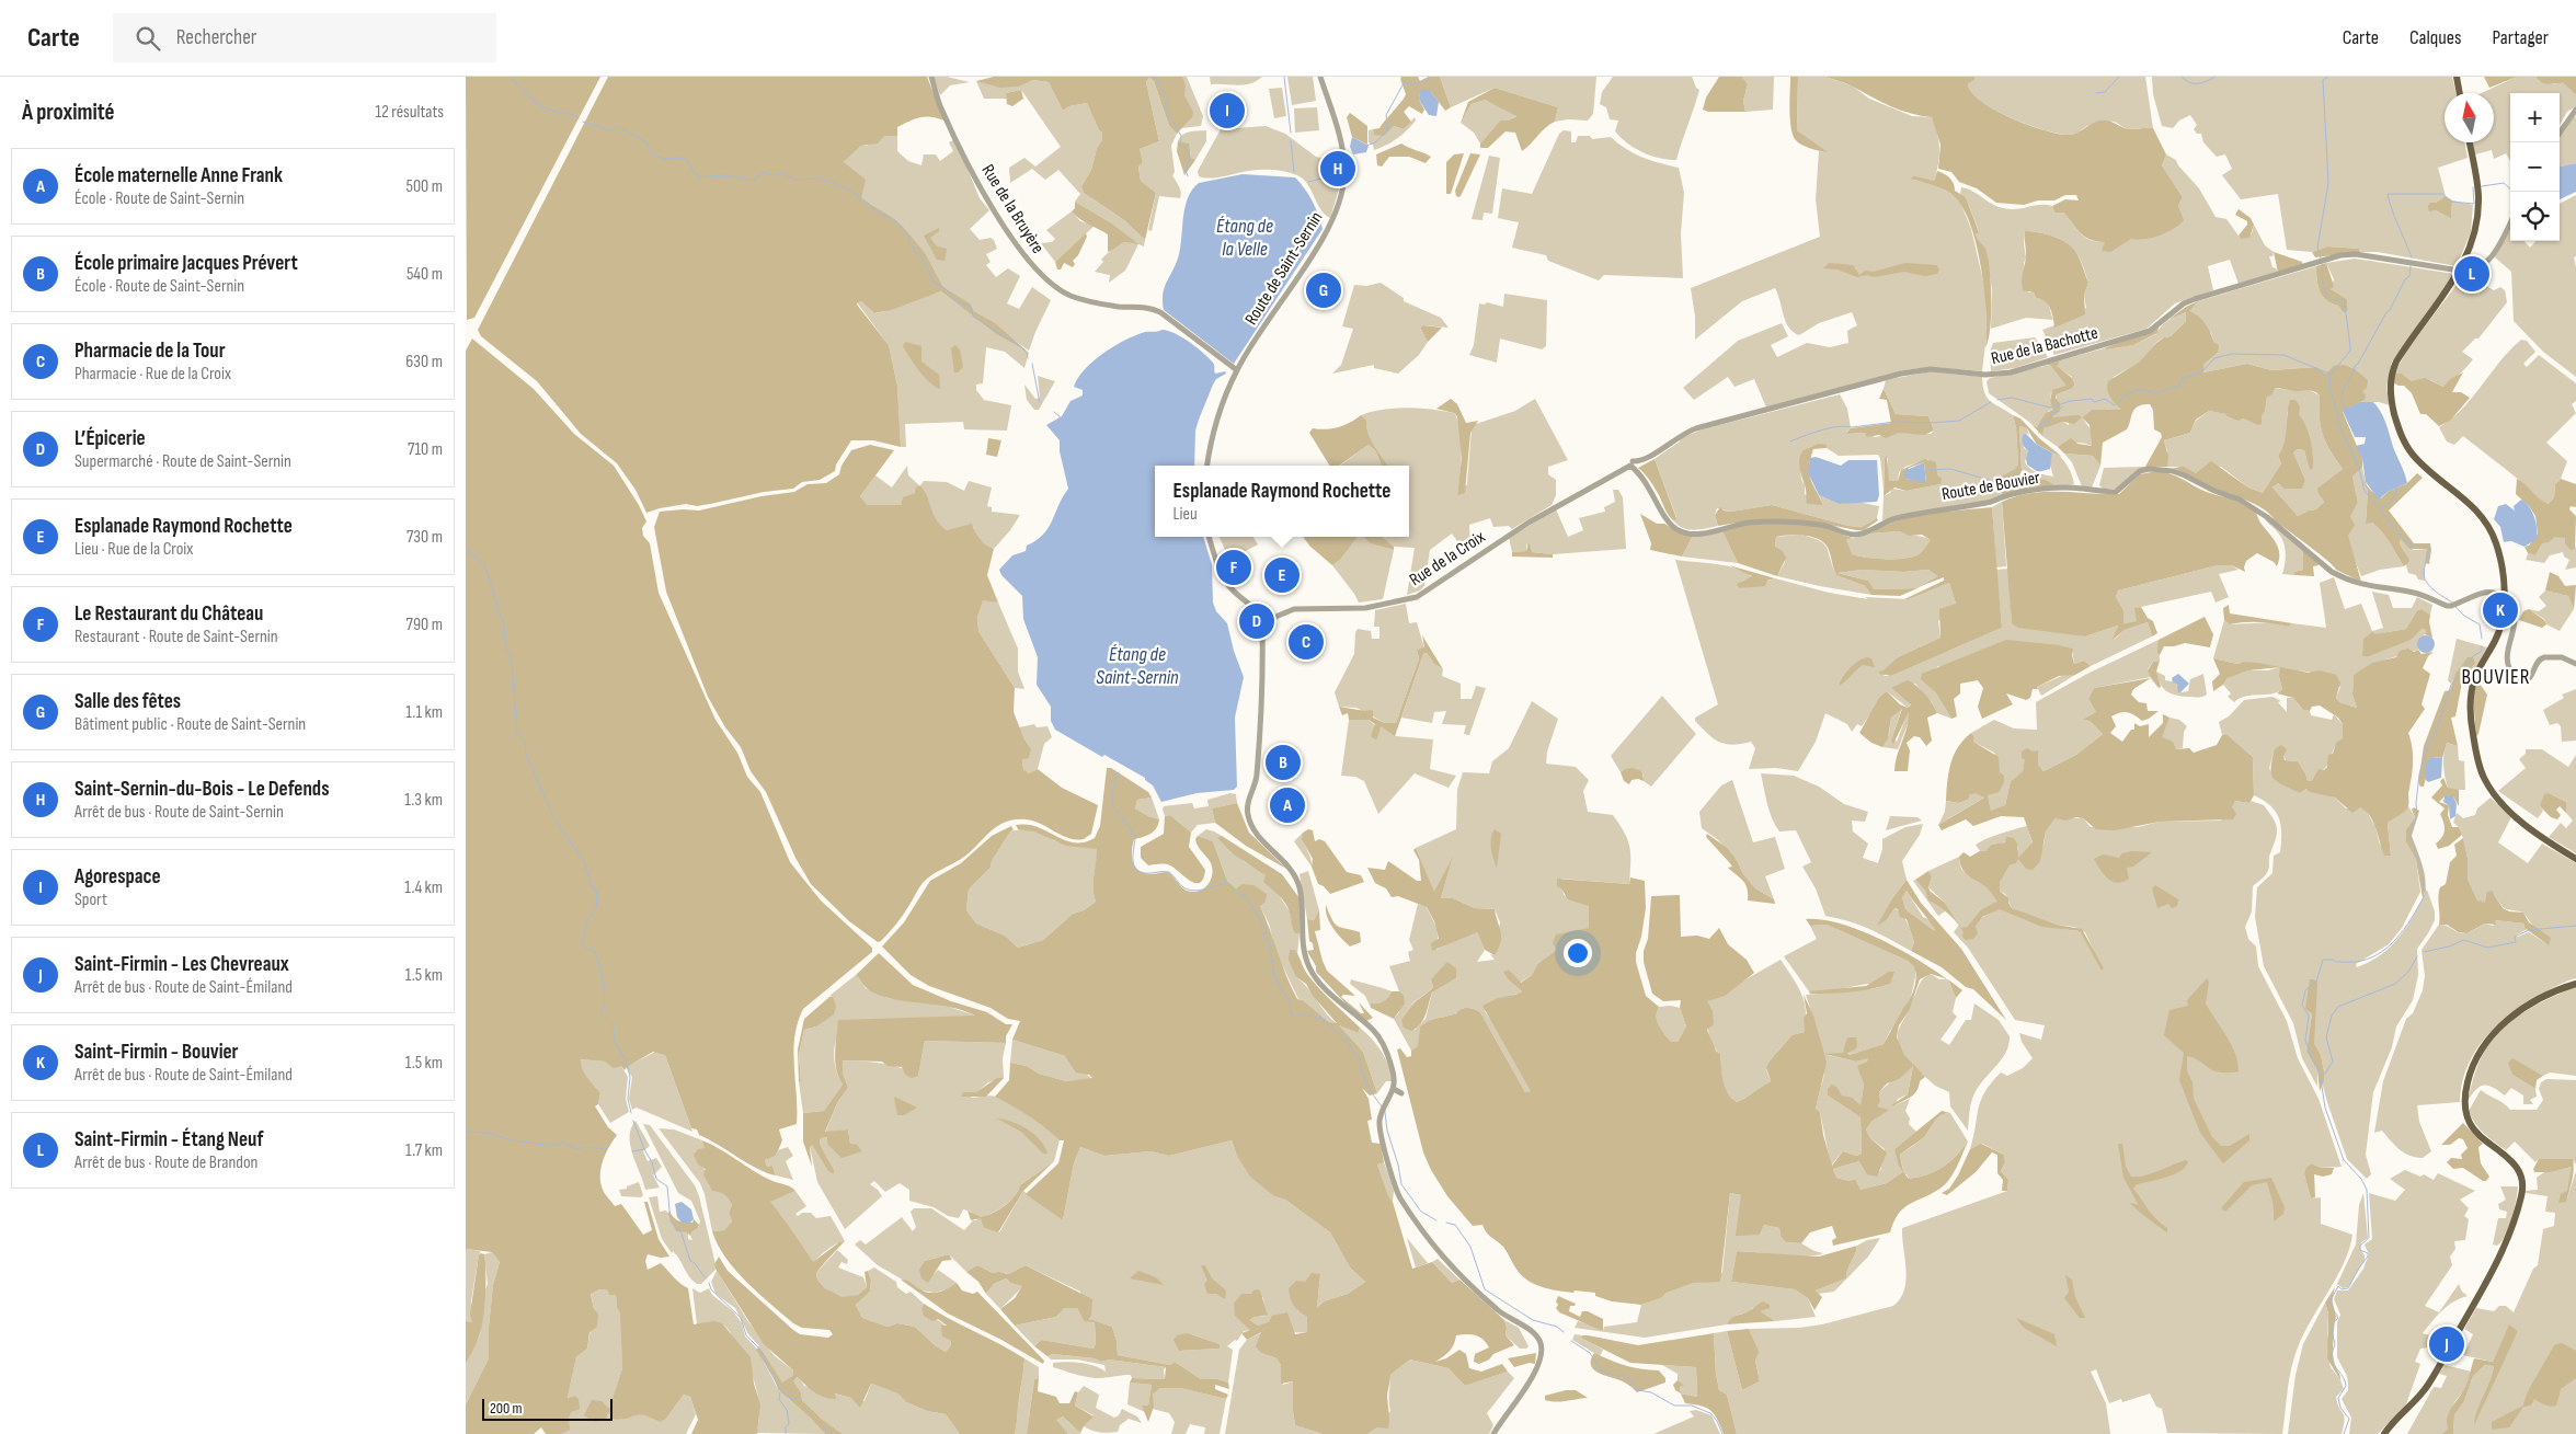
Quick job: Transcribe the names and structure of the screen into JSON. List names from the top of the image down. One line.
{"streets":{"street":["Rue de la Bruyère","Route de Saint-Sernin","Rue de la Bachotte","Route de Bouvier","Rue de la Croix"]},"crossings":[["Rue de la Bruyère","Route de Saint-Sernin"],["Rue de la Bachotte","Route de Bouvier"],["Rue de la Bachotte","Rue de la Croix"],["Route de Bouvier","Rue de la Croix"]],"districts":["BOUVIER"],"water":["Étang de la Velle","Étang de Saint-Sernin"],"scale_bar":"200 m","north":"top","page":{"header":"Carte","search":"Rechercher","nav":["Carte","Calques","Partager"],"heading":["À proximité","12 résultats"],"pins":["I","H","L","G","F","E","K","D","C","B","A","J"],"map_buttons":["+","−"],"list":[{"mark":"A","name":"École maternelle Anne Frank","note":"École · Route de Saint-Sernin","value":"500 m"},{"mark":"B","name":"École primaire Jacques Prévert","note":"École · Route de Saint-Sernin","value":"540 m"},{"mark":"C","name":"Pharmacie de la Tour","note":"Pharmacie · Rue de la Croix","value":"630 m"},{"mark":"D","name":"L’Épicerie","note":"Supermarché · Route de Saint-Sernin","value":"710 m"},{"mark":"E","name":"Esplanade Raymond Rochette","note":"Lieu · Rue de la Croix","value":"730 m"},{"mark":"F","name":"Le Restaurant du Château","note":"Restaurant · Route de Saint-Sernin","value":"790 m"},{"mark":"G","name":"Salle des fêtes","note":"Bâtiment public · Route de Saint-Sernin","value":"1.1 km"},{"mark":"H","name":"Saint-Sernin-du-Bois - Le Defends","note":"Arrêt de bus · Route de Saint-Sernin","value":"1.3 km"},{"mark":"I","name":"Agorespace","note":"Sport","value":"1.4 km"},{"mark":"J","name":"Saint-Firmin - Les Chevreaux","note":"Arrêt de bus · Route de Saint-Émiland","value":"1.5 km"},{"mark":"K","name":"Saint-Firmin - Bouvier","note":"Arrêt de bus · Route de Saint-Émiland","value":"1.5 km"},{"mark":"L","name":"Saint-Firmin - Étang Neuf","note":"Arrêt de bus · Route de Brandon","value":"1.7 km"}],"popup":["Esplanade Raymond Rochette","Lieu"],"scale":"200 m"}}
